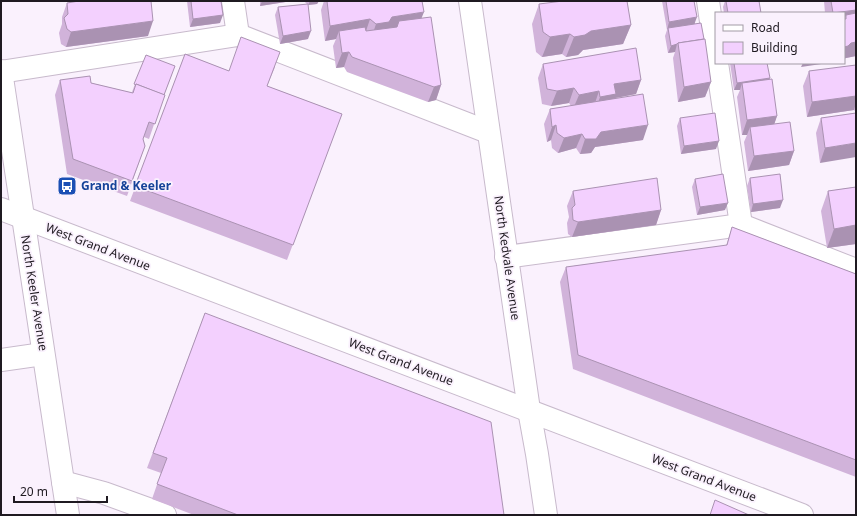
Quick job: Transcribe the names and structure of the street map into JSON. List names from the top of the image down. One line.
{"streets":{"street":["West Grand Avenue","North Kedvale Avenue","North Keeler Avenue"]},"crossings":[["West Grand Avenue","North Kedvale Avenue"],["West Grand Avenue","North Keeler Avenue"]],"places":{"bus stop":["Grand & Keeler"]},"legend":["Road","Building"],"scale_bar":"20 m"}
